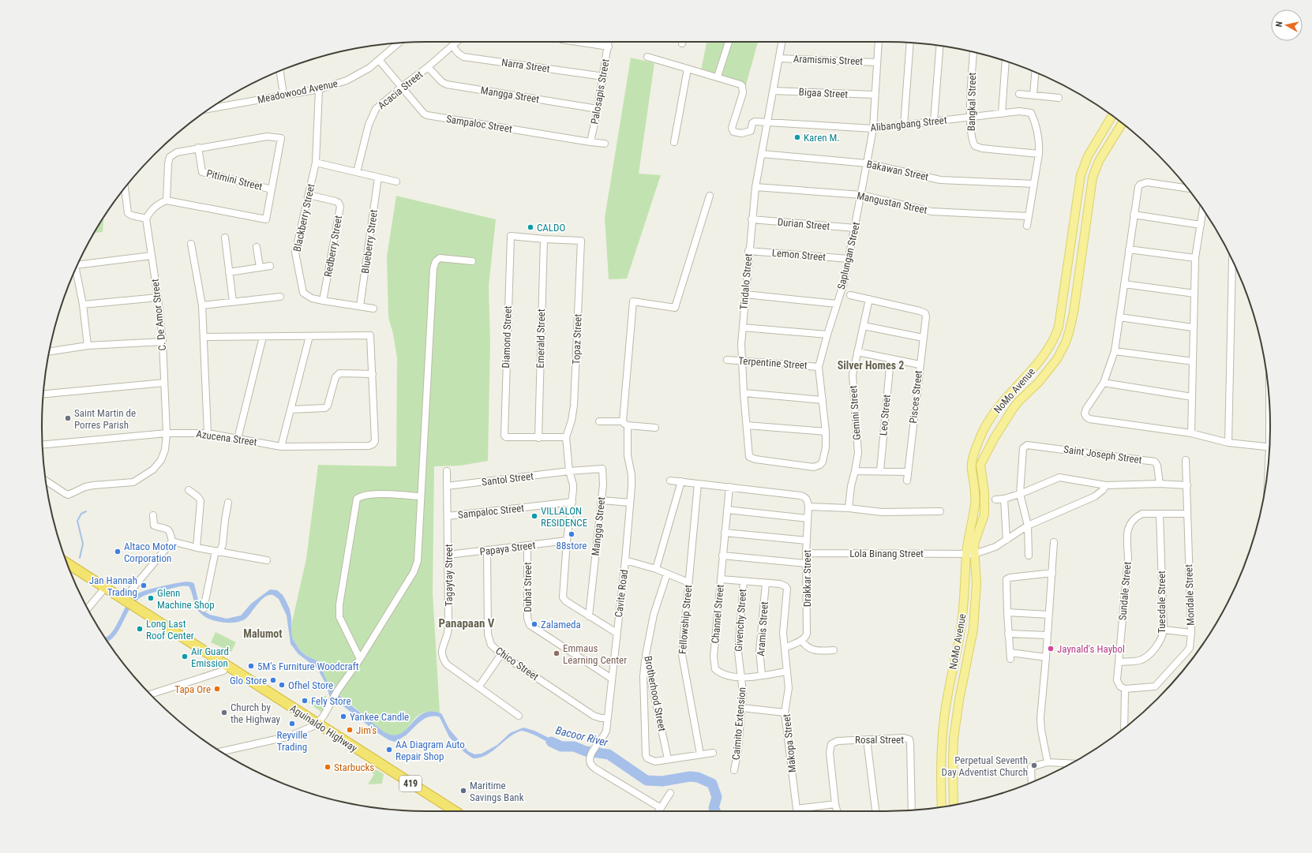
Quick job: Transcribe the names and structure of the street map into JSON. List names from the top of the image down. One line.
{"streets":{"highway":["Aguinaldo Highway","419"],"main road":["NoMo Avenue"],"street":["Aramismis Street","Narra Street","Acacia Street","Meadowood Avenue","Palosapis Street","Bigaa Street","Mangga Street","Bangkal Street","Sampaloc Street","Alibangbang Street","Bakawan Street","Pitimini Street","Mangustan Street","Blackberry Street","Durian Street","Blueberry Street","Redberry Street","Lemon Street","Saplungan Street","Tindalo Street","C. De Amor Street","Diamond Street","Emerald Street","Topaz Street","Terpentine Street","Pisces Street","Gemini Street","Leo Street","Azucena Street","Saint Joseph Street","Santol Street","Papaya Street","Lola Binang Street","Tagaytay Street","Drakkar Street","Duhat Street","Sundale Street","Cavite Road","Mondale Street","Tuesdale Street","Channel Street","Fellowship Street","Givenchy Street","Aramis Street","Chico Street","Brotherhood Street","Caimito Extension","Rosal Street","Makopa Street"]},"crossings":[["Aramismis Street","Saplungan Street"],["Aramismis Street","Tindalo Street"],["Narra Street","Acacia Street"],["Narra Street","Palosapis Street"],["Acacia Street","Mangga Street"],["Acacia Street","Sampaloc Street"],["Meadowood Avenue","Sampaloc Street"],["Meadowood Avenue","Blackberry Street"],["Palosapis Street","Mangga Street"],["Palosapis Street","Sampaloc Street"],["Bigaa Street","Saplungan Street"],["Bigaa Street","Tindalo Street"],["Mangga Street","Santol Street"],["Bangkal Street","Alibangbang Street"],["Sampaloc Street","Tagaytay Street"],["Alibangbang Street","Saplungan Street"],["Alibangbang Street","Tindalo Street"],["Bakawan Street","Saplungan Street"],["Bakawan Street","Tindalo Street"],["Mangustan Street","Saplungan Street"],["Mangustan Street","Tindalo Street"],["Blackberry Street","Blueberry Street"],["Blackberry Street","Redberry Street"],["Durian Street","Saplungan Street"],["Durian Street","Tindalo Street"],["Lemon Street","Saplungan Street"],["Lemon Street","Tindalo Street"],["Saplungan Street","Tindalo Street"],["Saplungan Street","Terpentine Street"],["Tindalo Street","Terpentine Street"],["C. De Amor Street","Azucena Street"],["Diamond Street","Emerald Street"],["Diamond Street","Topaz Street"],["Emerald Street","Topaz Street"],["NoMo Avenue","Lola Binang Street"],["Pisces Street","Gemini Street"],["Santol Street","Tagaytay Street"],["Papaya Street","Tagaytay Street"],["Papaya Street","Duhat Street"],["Papaya Street","Chico Street"],["Lola Binang Street","Drakkar Street"],["Drakkar Street","Channel Street"],["Duhat Street","Cavite Road"],["Sundale Street","Mondale Street"],["Sundale Street","Tuesdale Street"],["Cavite Road","Chico Street"],["Channel Street","Givenchy Street"],["Channel Street","Aramis Street"],["Channel Street","Caimito Extension"],["Channel Street","Makopa Street"],["Givenchy Street","Caimito Extension"],["Aramis Street","Makopa Street"]],"districts":["Silver Homes 2","Panapaan V","Malumot"],"water":["Bacoor River"],"places":["Karen M.","CALDO","Saint Martin de Porres Parish","VILLALON RESIDENCE","88store","Altaco Motor Corporation","Jan Hannah Trading","Glenn Machine Shop","Zalameda","Long Last Roof Center","Jaynald's Haybol","Emmaus Learning Center","Air Guard Emission","5M's Furniture Woodcraft","Glo Store","Ofhel Store","Tapa Ore","Fely Store","Church by the Highway","Yankee Candle","Reyville Trading","Jim's","AA Diagram Auto Repair Shop","Perpetual Seventh Day Adventist Church","Starbucks","Maritime Savings Bank"],"north":"left"}
